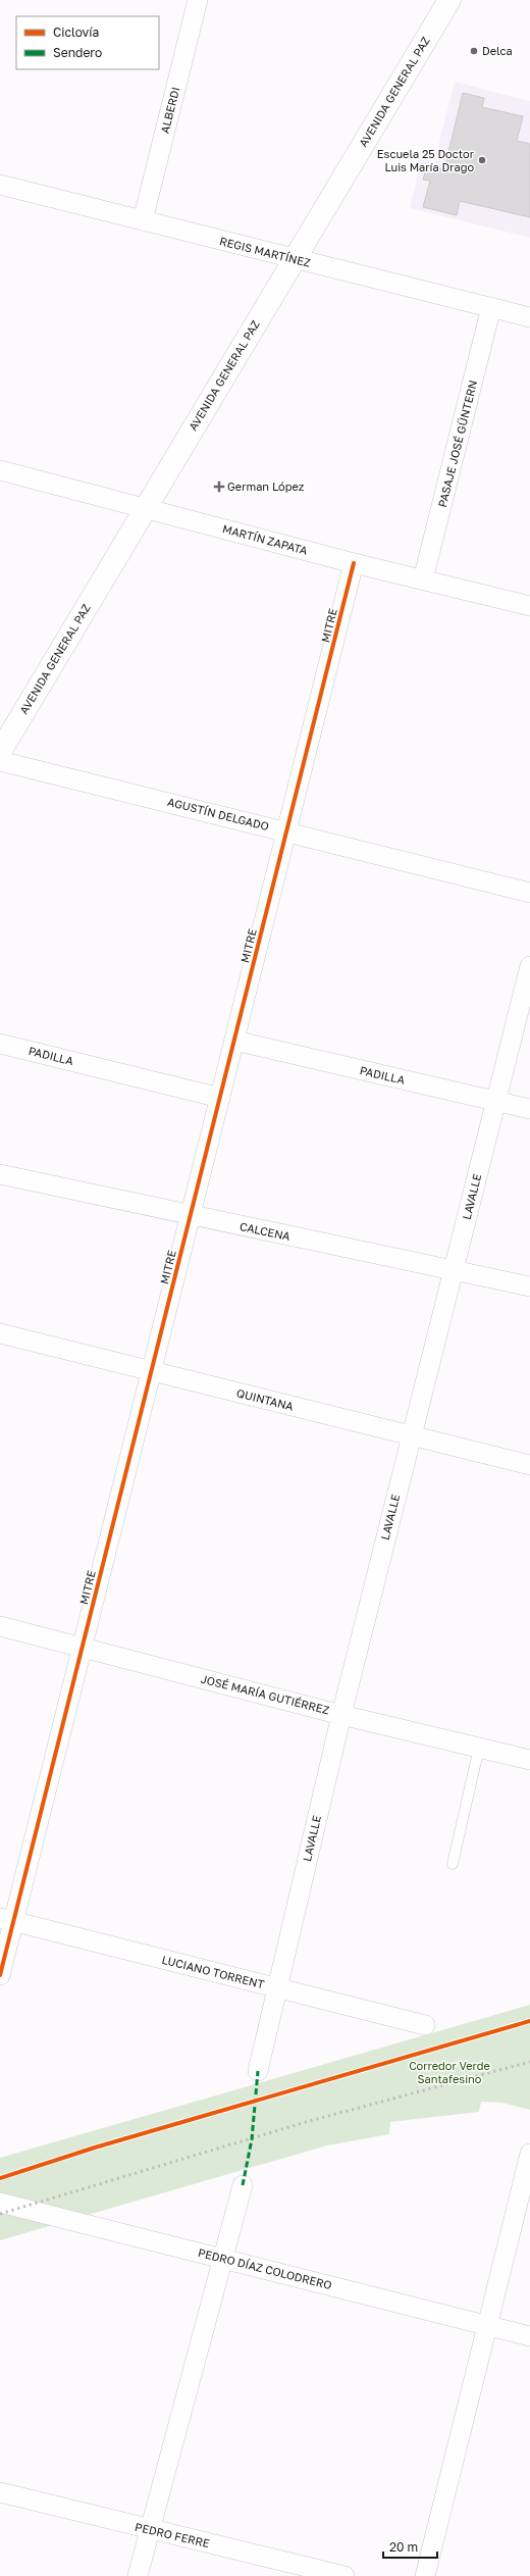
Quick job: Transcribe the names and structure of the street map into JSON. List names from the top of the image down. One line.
{"streets":{"main road":["AVENIDA GENERAL PAZ"],"street":["ALBERDI","REGIS MARTÍNEZ","PASAJE JOSÉ GÜNTERN","MARTÍN ZAPATA","MITRE","AGUSTÍN DELGADO","PADILLA","LAVALLE","CALCENA","QUINTANA","JOSÉ MARÍA GUTIÉRREZ","LUCIANO TORRENT","PEDRO DÍAZ COLODRERO","PEDRO FERRE"]},"crossings":[["AVENIDA GENERAL PAZ","REGIS MARTÍNEZ"],["AVENIDA GENERAL PAZ","MARTÍN ZAPATA"],["ALBERDI","REGIS MARTÍNEZ"],["REGIS MARTÍNEZ","PASAJE JOSÉ GÜNTERN"],["PASAJE JOSÉ GÜNTERN","MARTÍN ZAPATA"],["MARTÍN ZAPATA","MITRE"],["MITRE","AGUSTÍN DELGADO"],["MITRE","PADILLA"],["MITRE","CALCENA"],["MITRE","QUINTANA"],["MITRE","JOSÉ MARÍA GUTIÉRREZ"],["MITRE","LUCIANO TORRENT"],["PADILLA","LAVALLE"],["LAVALLE","CALCENA"],["LAVALLE","QUINTANA"],["LAVALLE","JOSÉ MARÍA GUTIÉRREZ"],["LAVALLE","LUCIANO TORRENT"]],"parks":["Corredor Verde Santafesino"],"places":{"other":["Delca","Escuela 25 Doctor Luis María Drago"],"health":["German López"]},"legend":["Ciclovía","Sendero"],"scale_bar":"20 m"}
